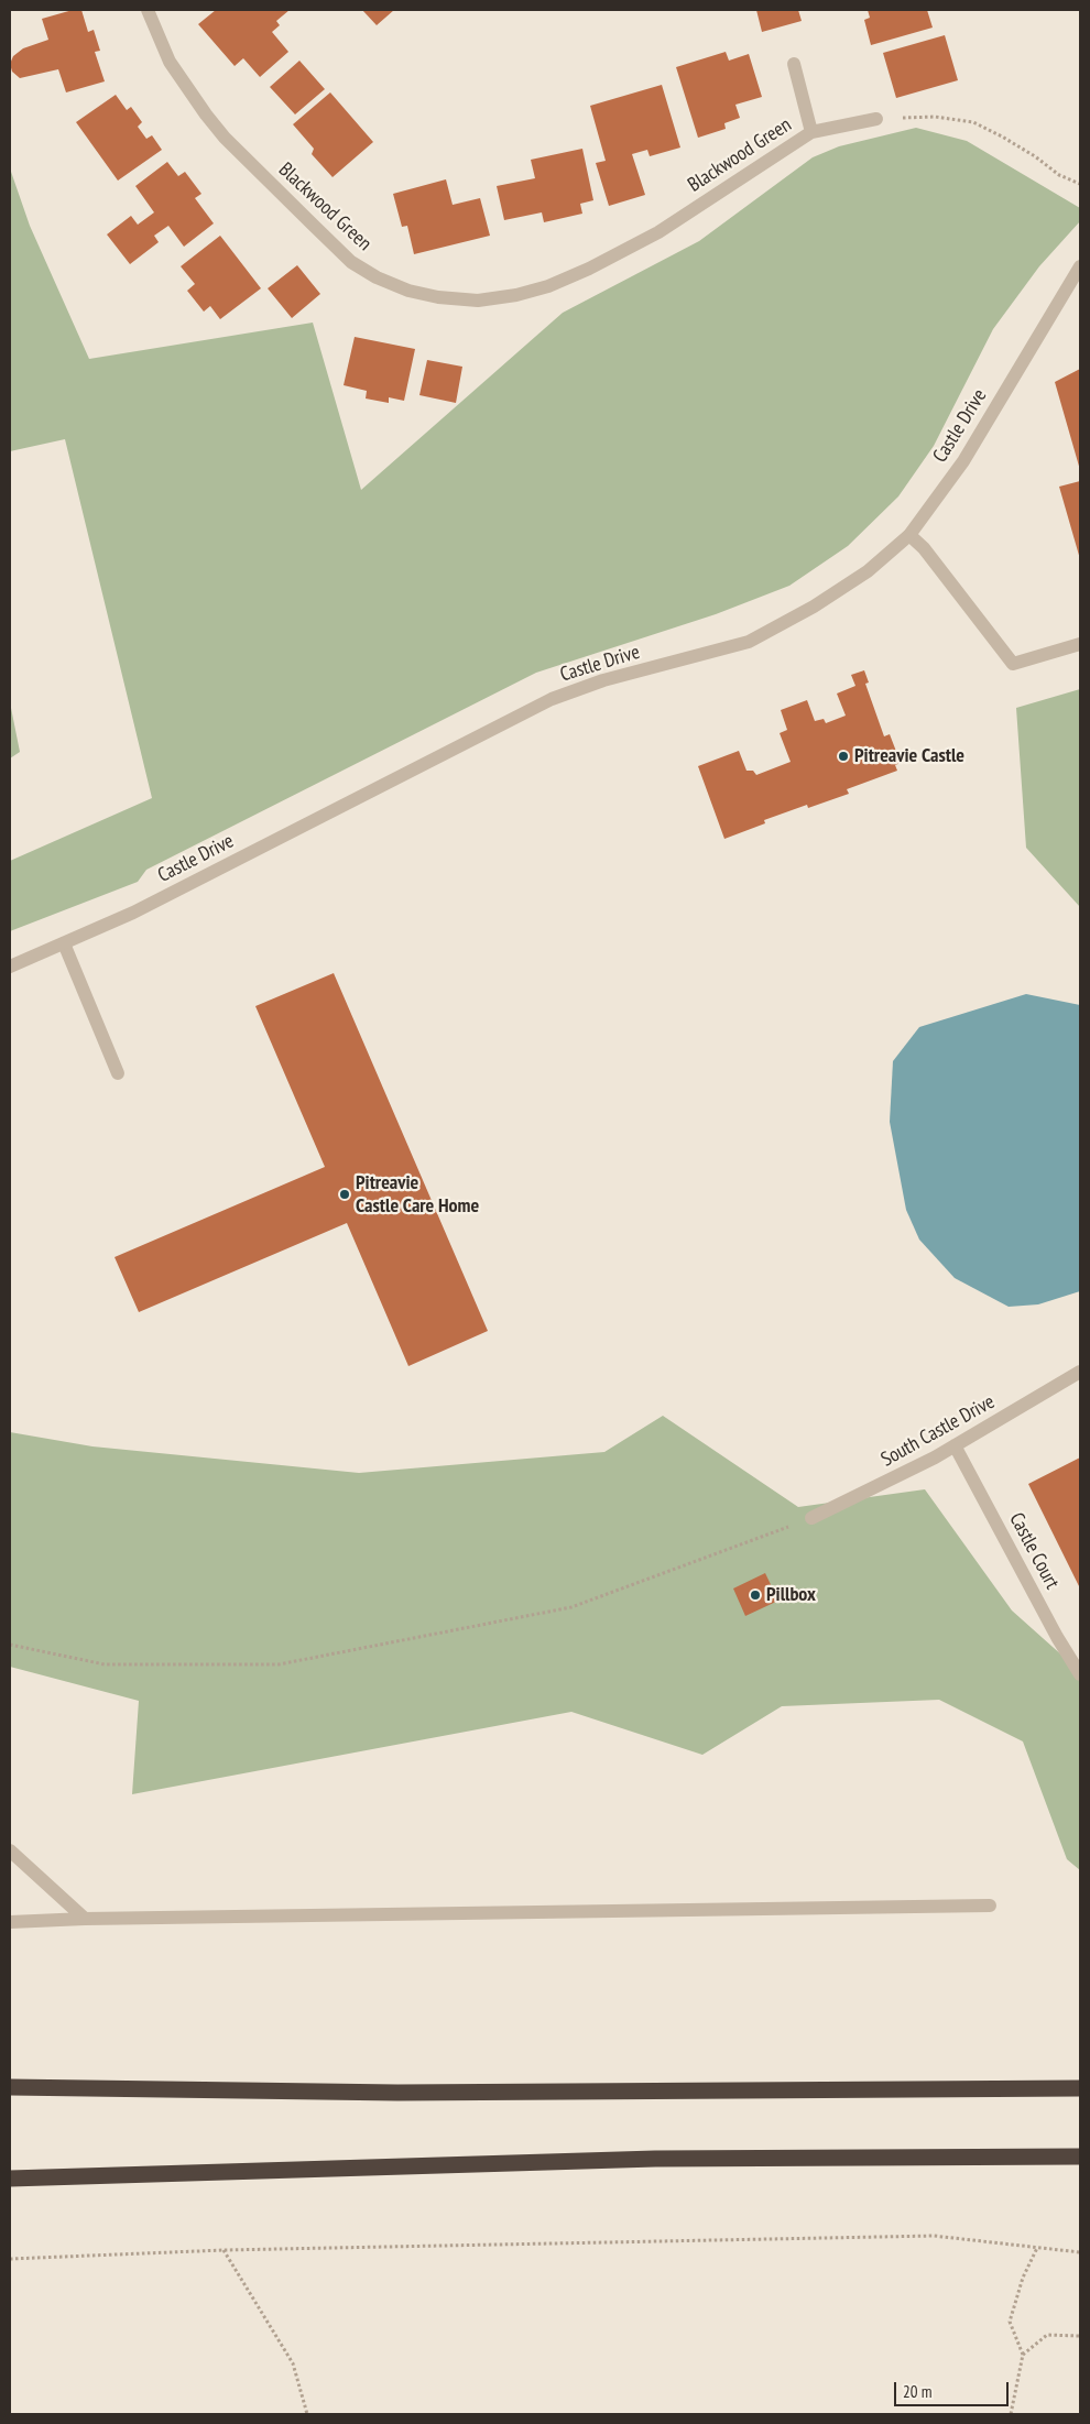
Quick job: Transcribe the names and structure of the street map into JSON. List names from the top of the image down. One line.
{"streets":{"street":["Blackwood Green","Castle Drive","South Castle Drive","Castle Court"]},"crossings":[["South Castle Drive","Castle Court"]],"places":["Pitreavie Castle","Pitreavie Castle Care Home","Pillbox"],"scale_bar":"20 m"}
